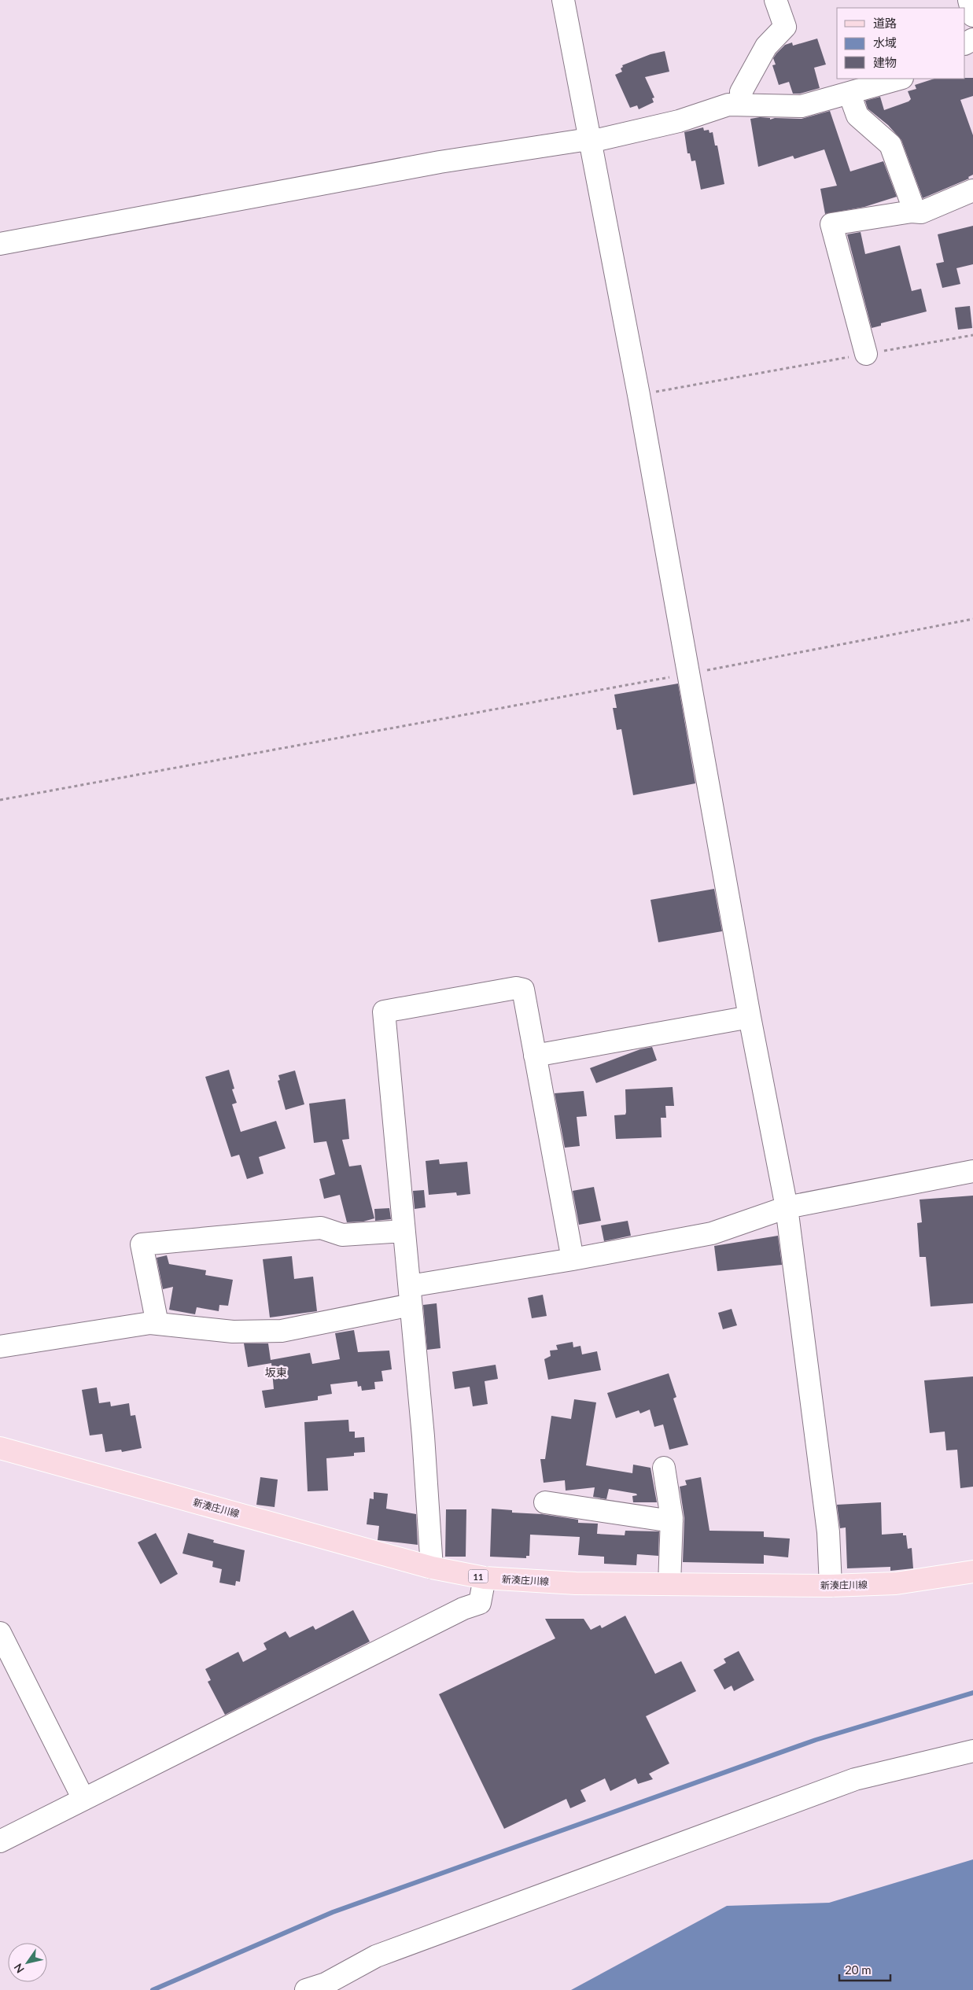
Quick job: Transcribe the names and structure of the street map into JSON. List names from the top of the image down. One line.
{"streets":{"main road":["新湊庄川線","11"]},"districts":["坂東"],"legend":["道路","水域","建物"],"scale_bar":"20 m","north":"bottom left"}
